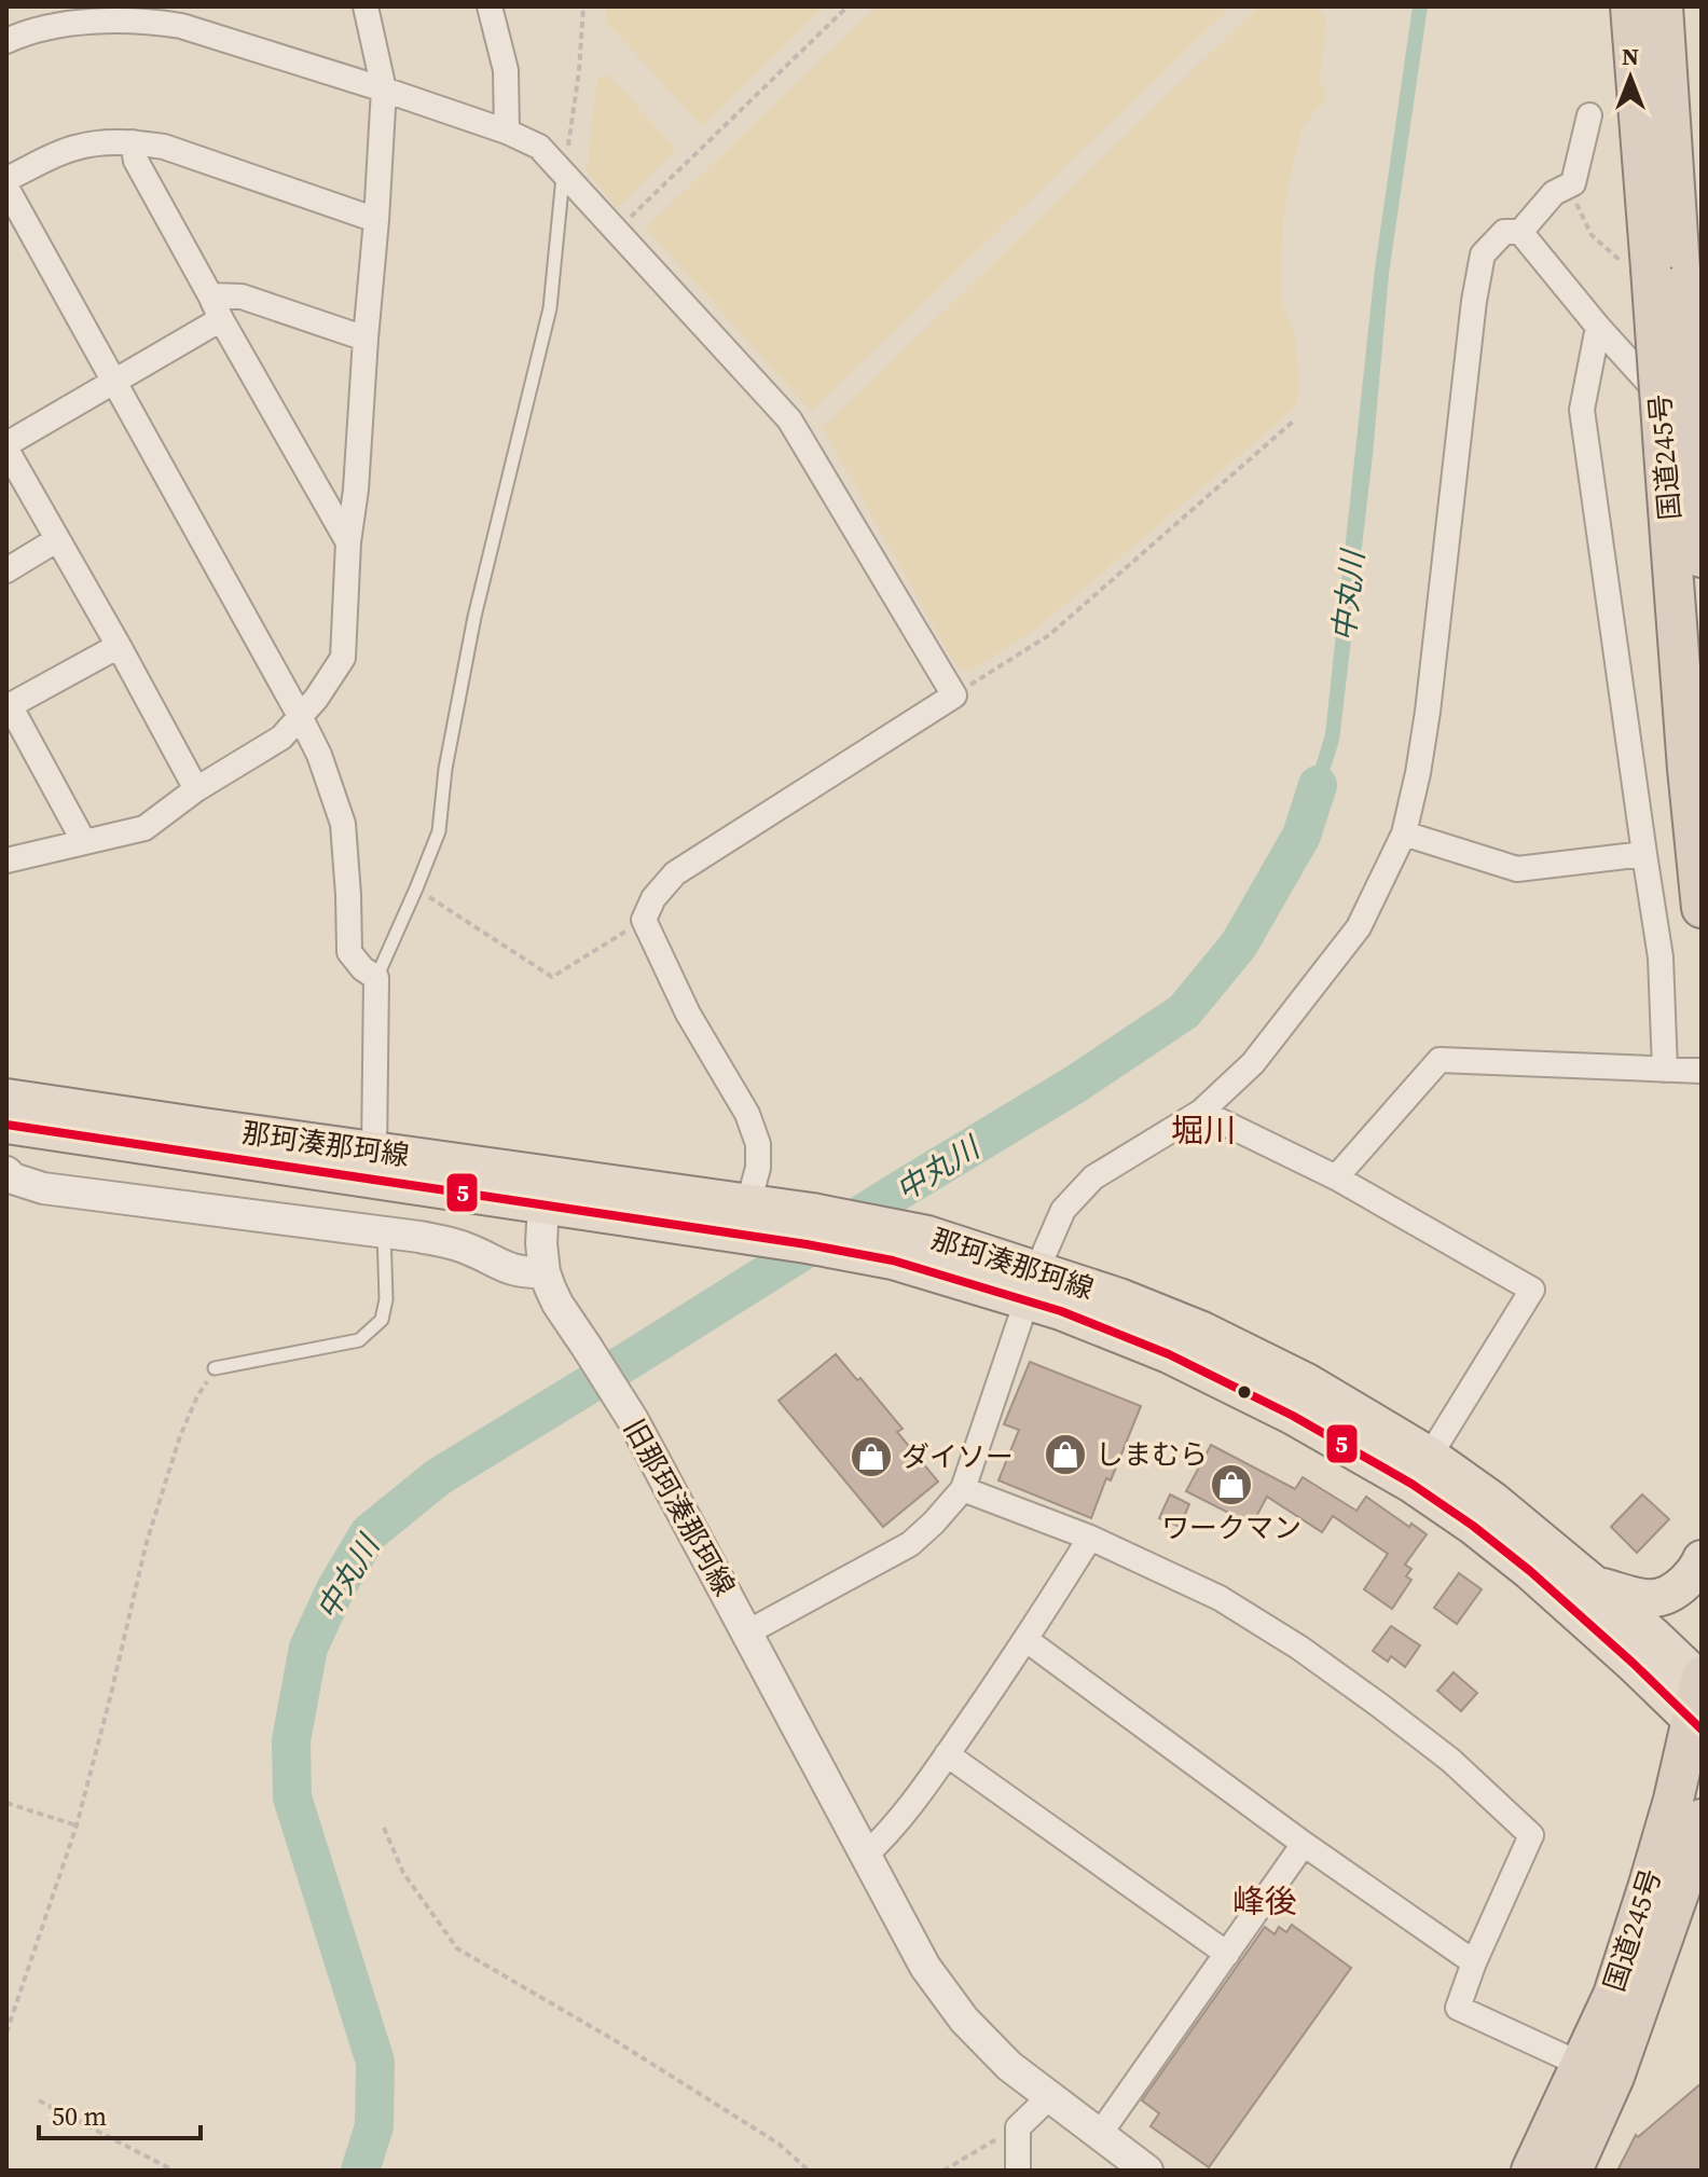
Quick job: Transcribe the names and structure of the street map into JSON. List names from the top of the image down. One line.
{"streets":{"highway":["国道245号"],"main road":["那珂湊那珂線"],"street":["旧那珂湊那珂線"]},"crossings":[["国道245号","那珂湊那珂線"]],"districts":["堀川","峰後"],"water":["中丸川"],"places":{"shop":["しまむら","ダイソー","ワークマン"]},"lines":["transit line 5"],"scale_bar":"50 m","north":"top"}
